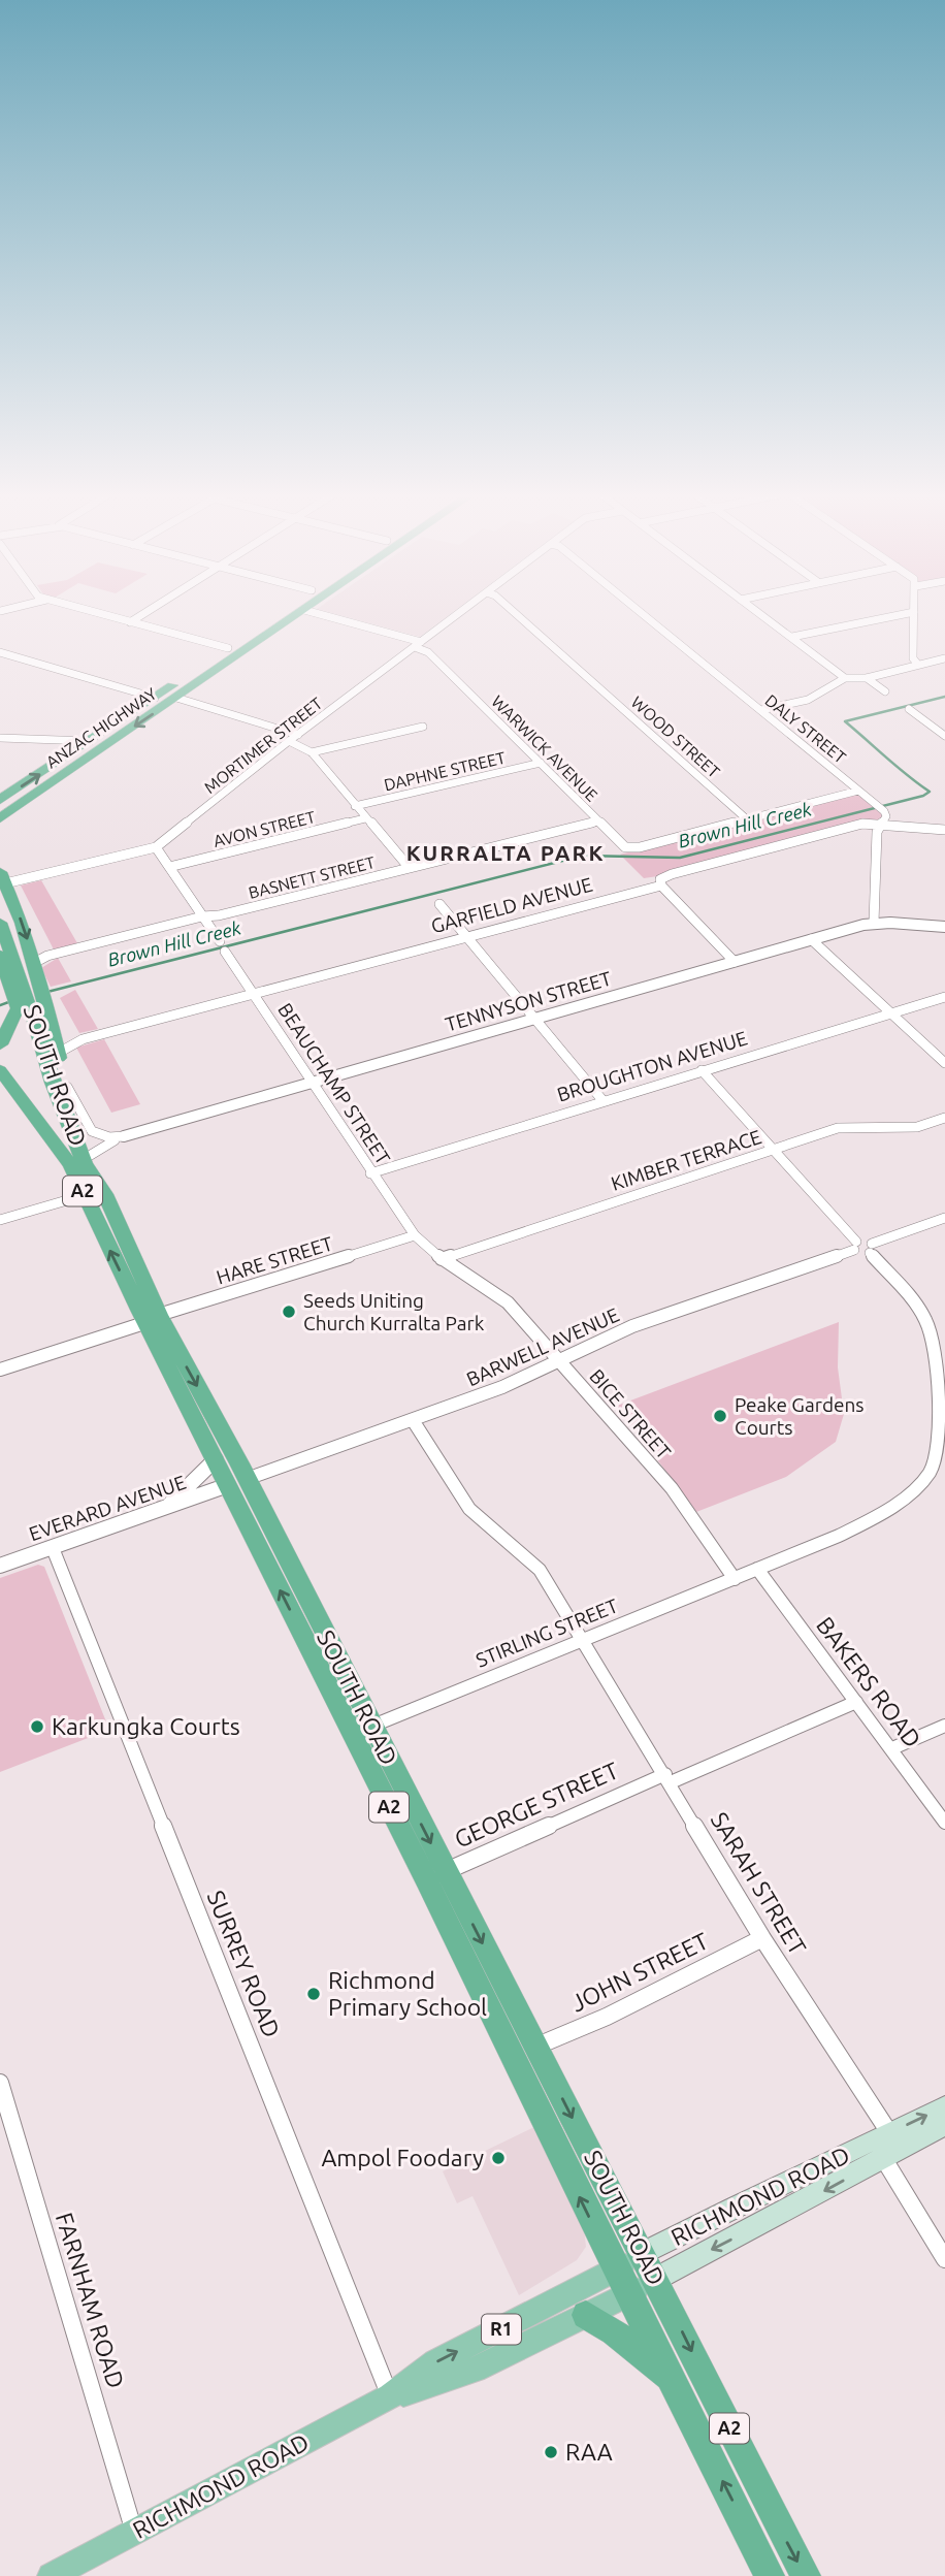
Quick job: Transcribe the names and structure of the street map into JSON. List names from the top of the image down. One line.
{"streets":{"highway":["ANZAC HIGHWAY","SOUTH ROAD","A2"],"main road":["RICHMOND ROAD","R1"],"street":["DALY STREET","WOOD STREET","MORTIMER STREET","WARWICK AVENUE","DAPHNE STREET","AVON STREET","BASNETT STREET","GARFIELD AVENUE","TENNYSON STREET","BROUGHTON AVENUE","BEAUCHAMP STREET","KIMBER TERRACE","HARE STREET","BARWELL AVENUE","BICE STREET","EVERARD AVENUE","STIRLING STREET","BAKERS ROAD","GEORGE STREET","SARAH STREET","SURREY ROAD","JOHN STREET","FARNHAM ROAD"]},"crossings":[["DALY STREET","GARFIELD AVENUE"],["DALY STREET","TENNYSON STREET"],["WOOD STREET","WARWICK AVENUE"],["MORTIMER STREET","WARWICK AVENUE"],["WARWICK AVENUE","DAPHNE STREET"],["WARWICK AVENUE","BASNETT STREET"],["GARFIELD AVENUE","BEAUCHAMP STREET"],["TENNYSON STREET","BEAUCHAMP STREET"],["BROUGHTON AVENUE","BEAUCHAMP STREET"],["SOUTH ROAD","HARE STREET"],["SOUTH ROAD","BARWELL AVENUE"],["SOUTH ROAD","EVERARD AVENUE"],["SOUTH ROAD","STIRLING STREET"],["SOUTH ROAD","GEORGE STREET"],["SOUTH ROAD","JOHN STREET"],["SOUTH ROAD","RICHMOND ROAD"],["BEAUCHAMP STREET","HARE STREET"],["BEAUCHAMP STREET","BICE STREET"],["KIMBER TERRACE","BICE STREET"],["HARE STREET","BICE STREET"],["BARWELL AVENUE","BICE STREET"],["BARWELL AVENUE","EVERARD AVENUE"],["BARWELL AVENUE","SARAH STREET"],["BICE STREET","STIRLING STREET"],["EVERARD AVENUE","SURREY ROAD"],["STIRLING STREET","BAKERS ROAD"],["STIRLING STREET","SARAH STREET"],["BAKERS ROAD","GEORGE STREET"],["GEORGE STREET","SARAH STREET"],["SARAH STREET","JOHN STREET"],["SARAH STREET","RICHMOND ROAD"],["SURREY ROAD","RICHMOND ROAD"],["RICHMOND ROAD","FARNHAM ROAD"]],"districts":["KURRALTA PARK"],"water":["Brown Hill Creek"],"places":["Seeds Uniting Church Kurralta Park","Peake Gardens Courts","Karkungka Courts","Richmond Primary School","Ampol Foodary","RAA"]}
